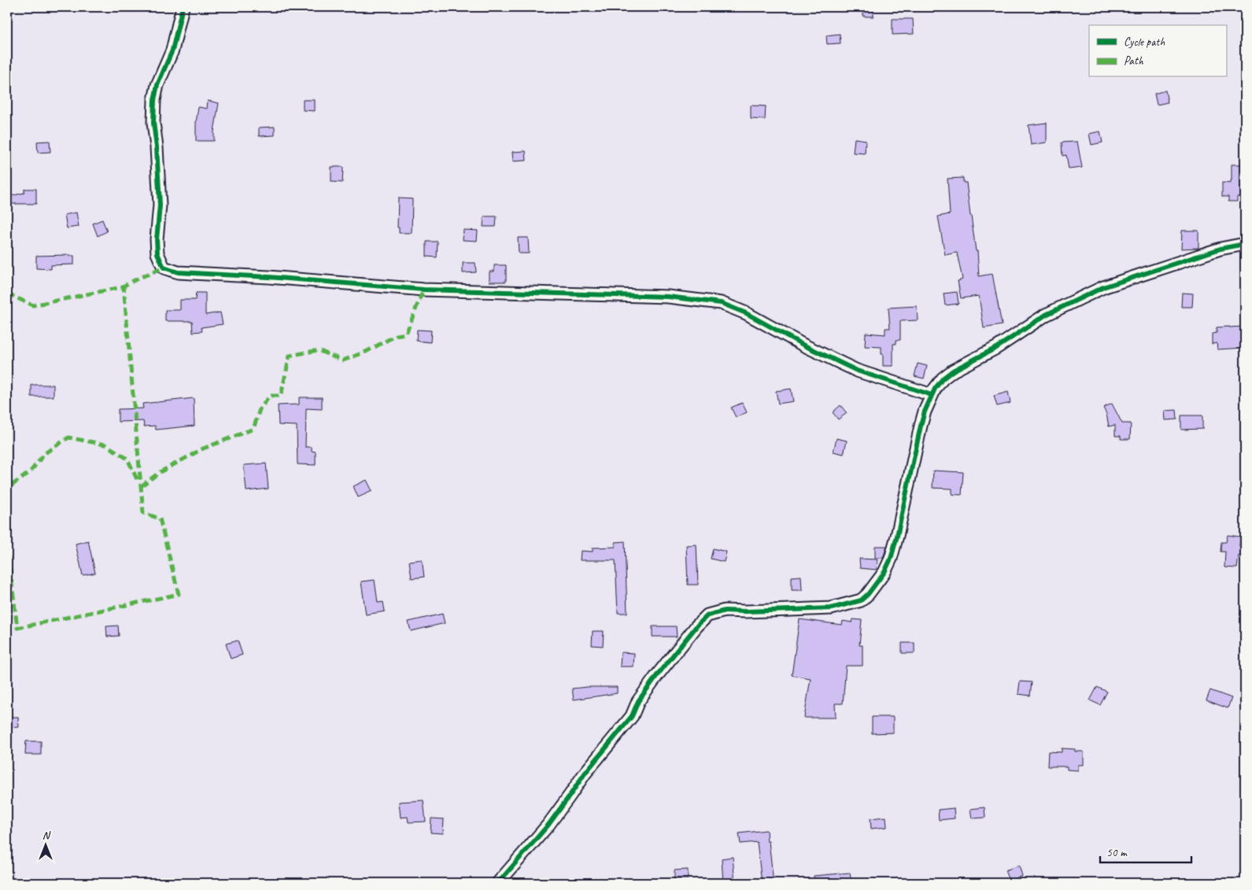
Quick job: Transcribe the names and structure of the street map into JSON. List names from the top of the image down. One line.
{"legend":["Cycle path","Path"],"scale_bar":"50 m","north":"top"}
